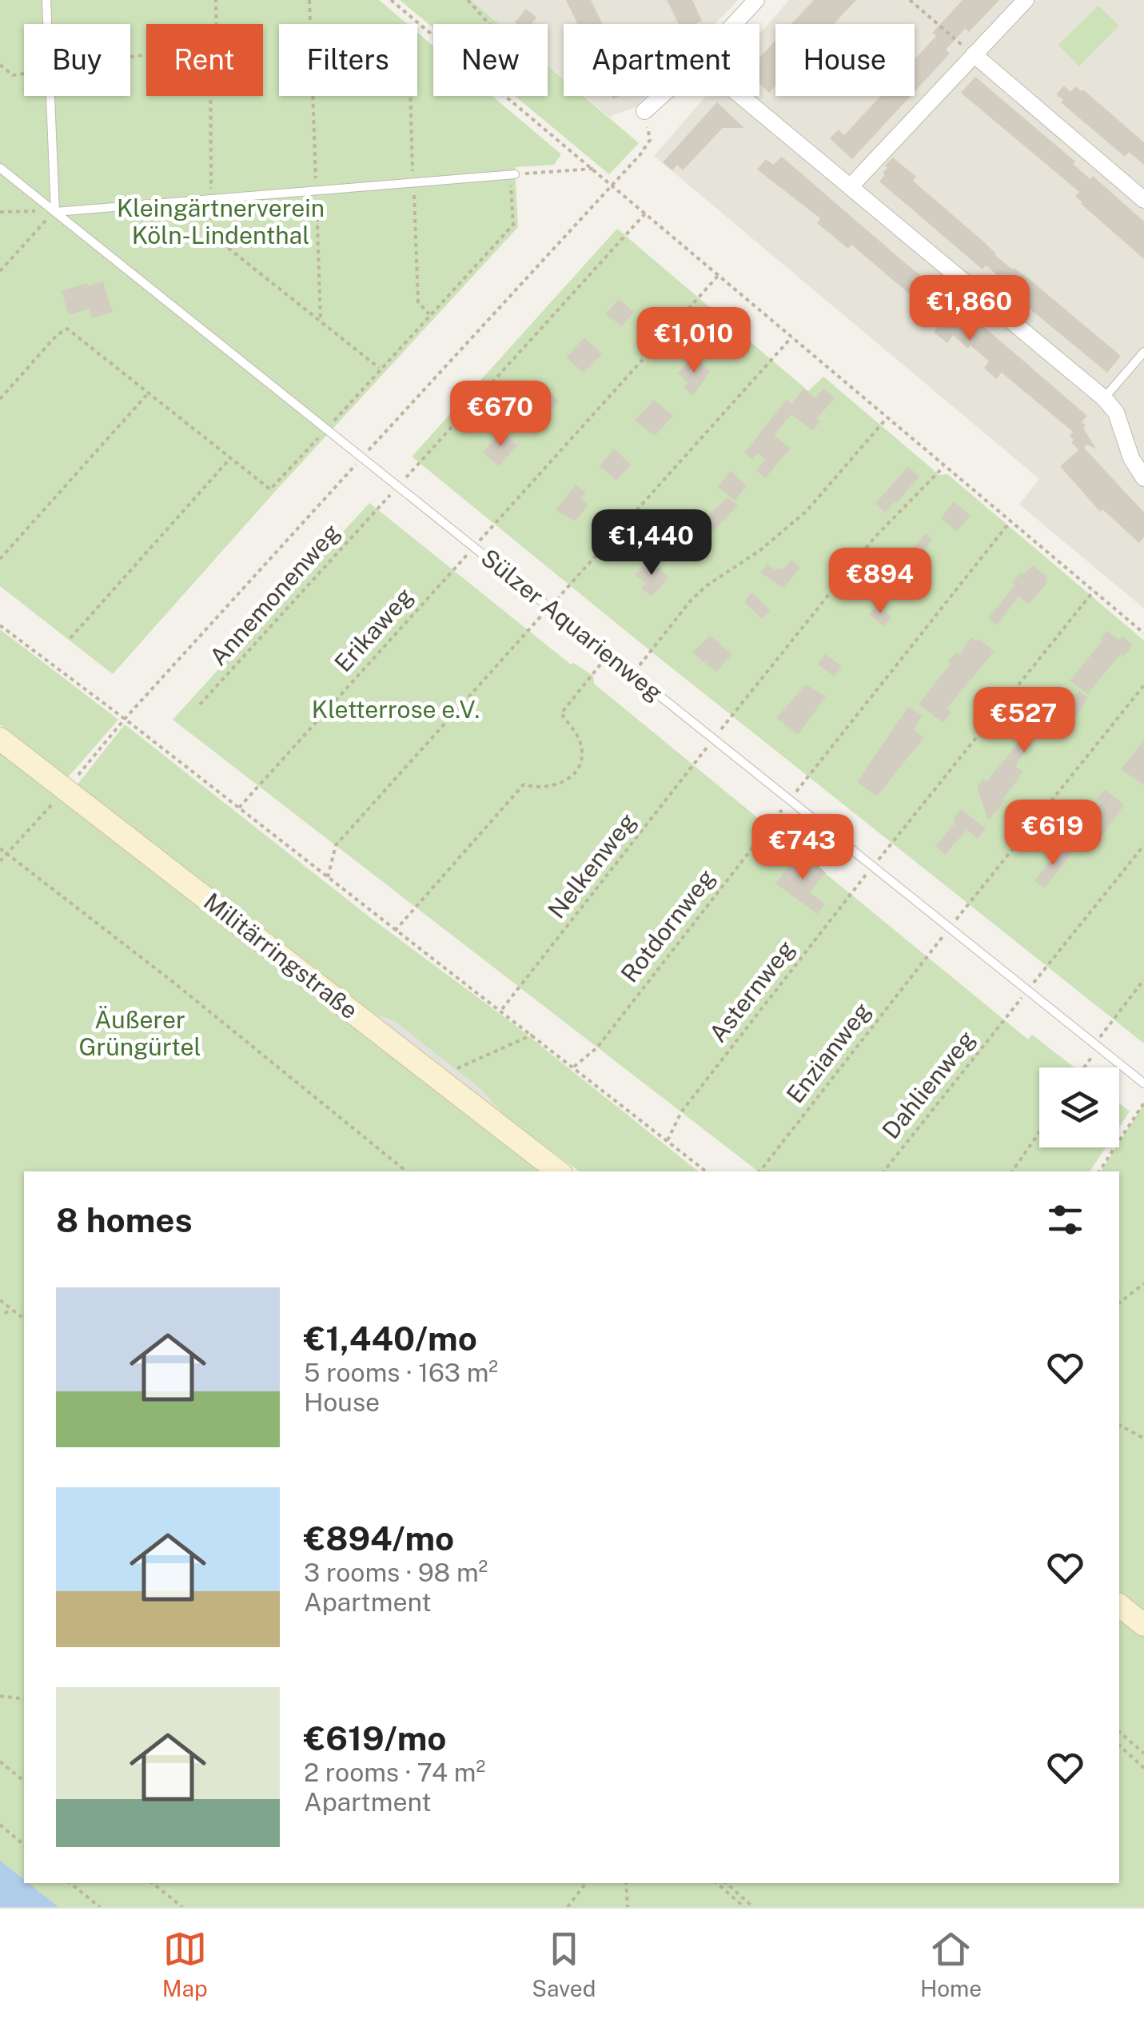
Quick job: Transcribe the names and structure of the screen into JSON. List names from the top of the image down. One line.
{"streets":{"main road":["Militärringstraße"],"lane":["Sülzer Aquarienweg"],"path":["Annemonenweg","Erikaweg","Nelkenweg","Rotdornweg","Asternweg","Enzianweg","Dahlienweg"]},"parks":["Kleingärtnerverein Köln-Lindenthal","Kletterrose e.V.","Äußerer Grüngürtel"],"page":{"chip":["Buy","Rent","Filters","New","Apartment","House"],"price":["€1,860","€1,010","€670","€1,440","€894","€527","€619","€743"],"heading":"8 homes","list":[{"name":"€1,440/mo","note":"5 rooms · 163 m² · House"},{"name":"€894/mo","note":"3 rooms · 98 m² · Apartment"},{"name":"€619/mo","note":"2 rooms · 74 m² · Apartment"}],"tabs":["Map","Saved","Home"]}}
